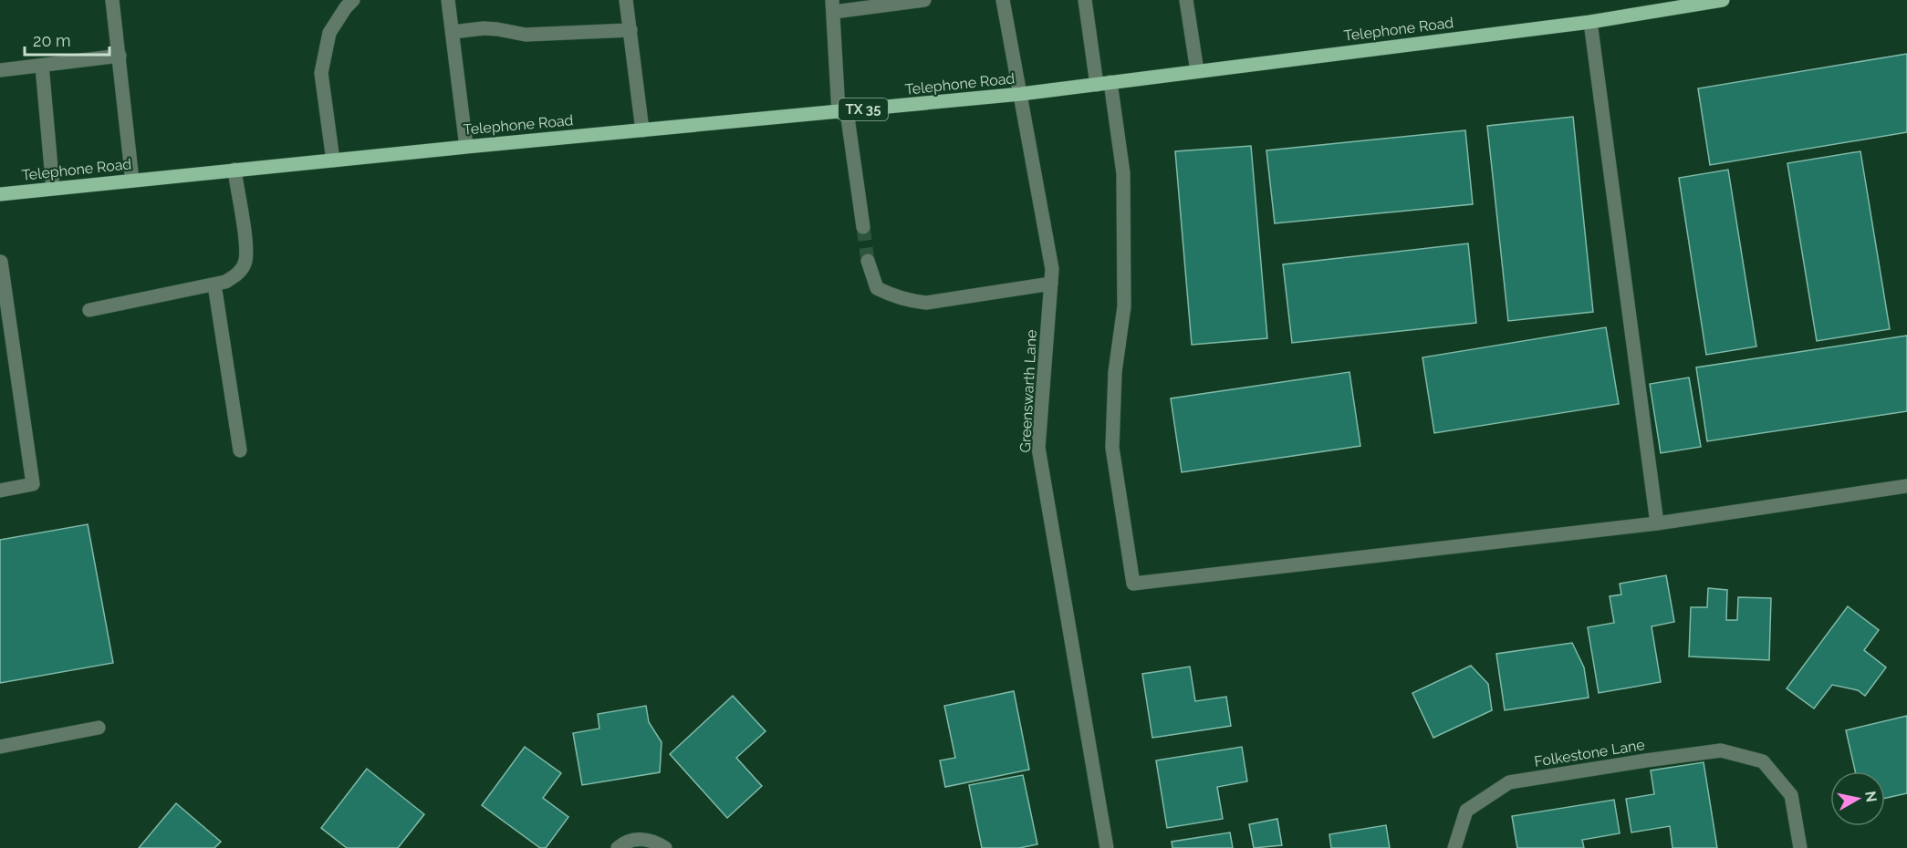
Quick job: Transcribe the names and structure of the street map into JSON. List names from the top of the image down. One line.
{"streets":{"main road":["Telephone Road","TX 35"],"street":["Greenswarth Lane","Folkestone Lane"]},"crossings":[["Telephone Road","Greenswarth Lane"]],"scale_bar":"20 m","north":"right"}
